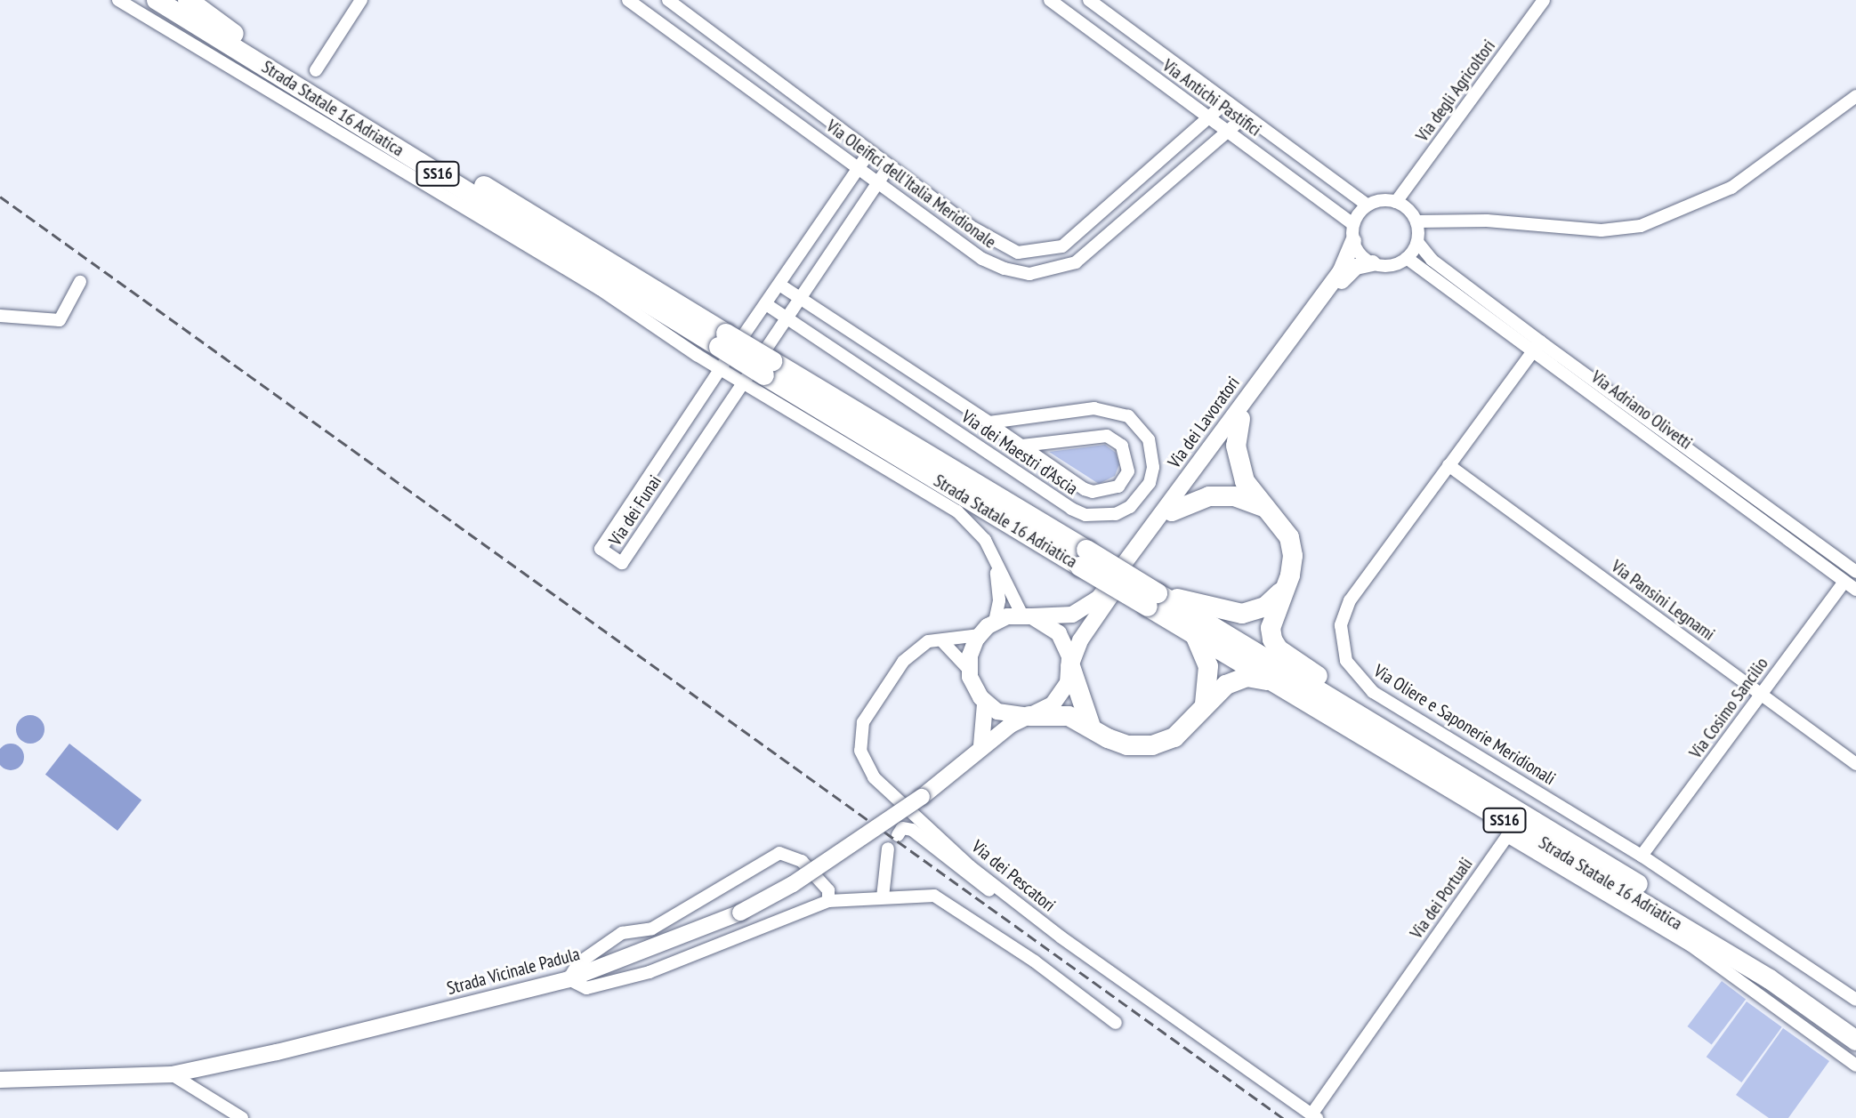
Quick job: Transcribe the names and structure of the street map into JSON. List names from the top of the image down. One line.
{"streets":{"highway":["Strada Statale 16 Adriatica","SS16"],"main road":["Via dei Lavoratori","Strada Vicinale Padula"],"street":["Via degli Agricoltori","Via Antichi Pastifici","Via Oleifici dell'Italia Meridionale","Via Adriano Olivetti","Via dei Maestri d’Ascia","Via dei Funai","Via Pansini Legnami","Via Cosimo Sancilio","Via Oliere e Saponerie Meridionali","Via dei Pescatori","Via dei Portuali"]},"crossings":[["Via degli Agricoltori","Via Antichi Pastifici"],["Via degli Agricoltori","Via Adriano Olivetti"],["Via Antichi Pastifici","Via Oleifici dell'Italia Meridionale"],["Via Antichi Pastifici","Via Adriano Olivetti"],["Strada Statale 16 Adriatica","SS16"],["Via Oleifici dell'Italia Meridionale","Via dei Funai"],["Via Adriano Olivetti","Via Cosimo Sancilio"],["Via Adriano Olivetti","Via Oliere e Saponerie Meridionali"],["Via dei Lavoratori","Strada Vicinale Padula"],["Via dei Maestri d’Ascia","Via dei Funai"],["Via Pansini Legnami","Via Cosimo Sancilio"],["Via Pansini Legnami","Via Oliere e Saponerie Meridionali"],["Via Cosimo Sancilio","Via Oliere e Saponerie Meridionali"],["Via dei Pescatori","Via dei Portuali"],["Via dei Pescatori","Strada Vicinale Padula"]]}
